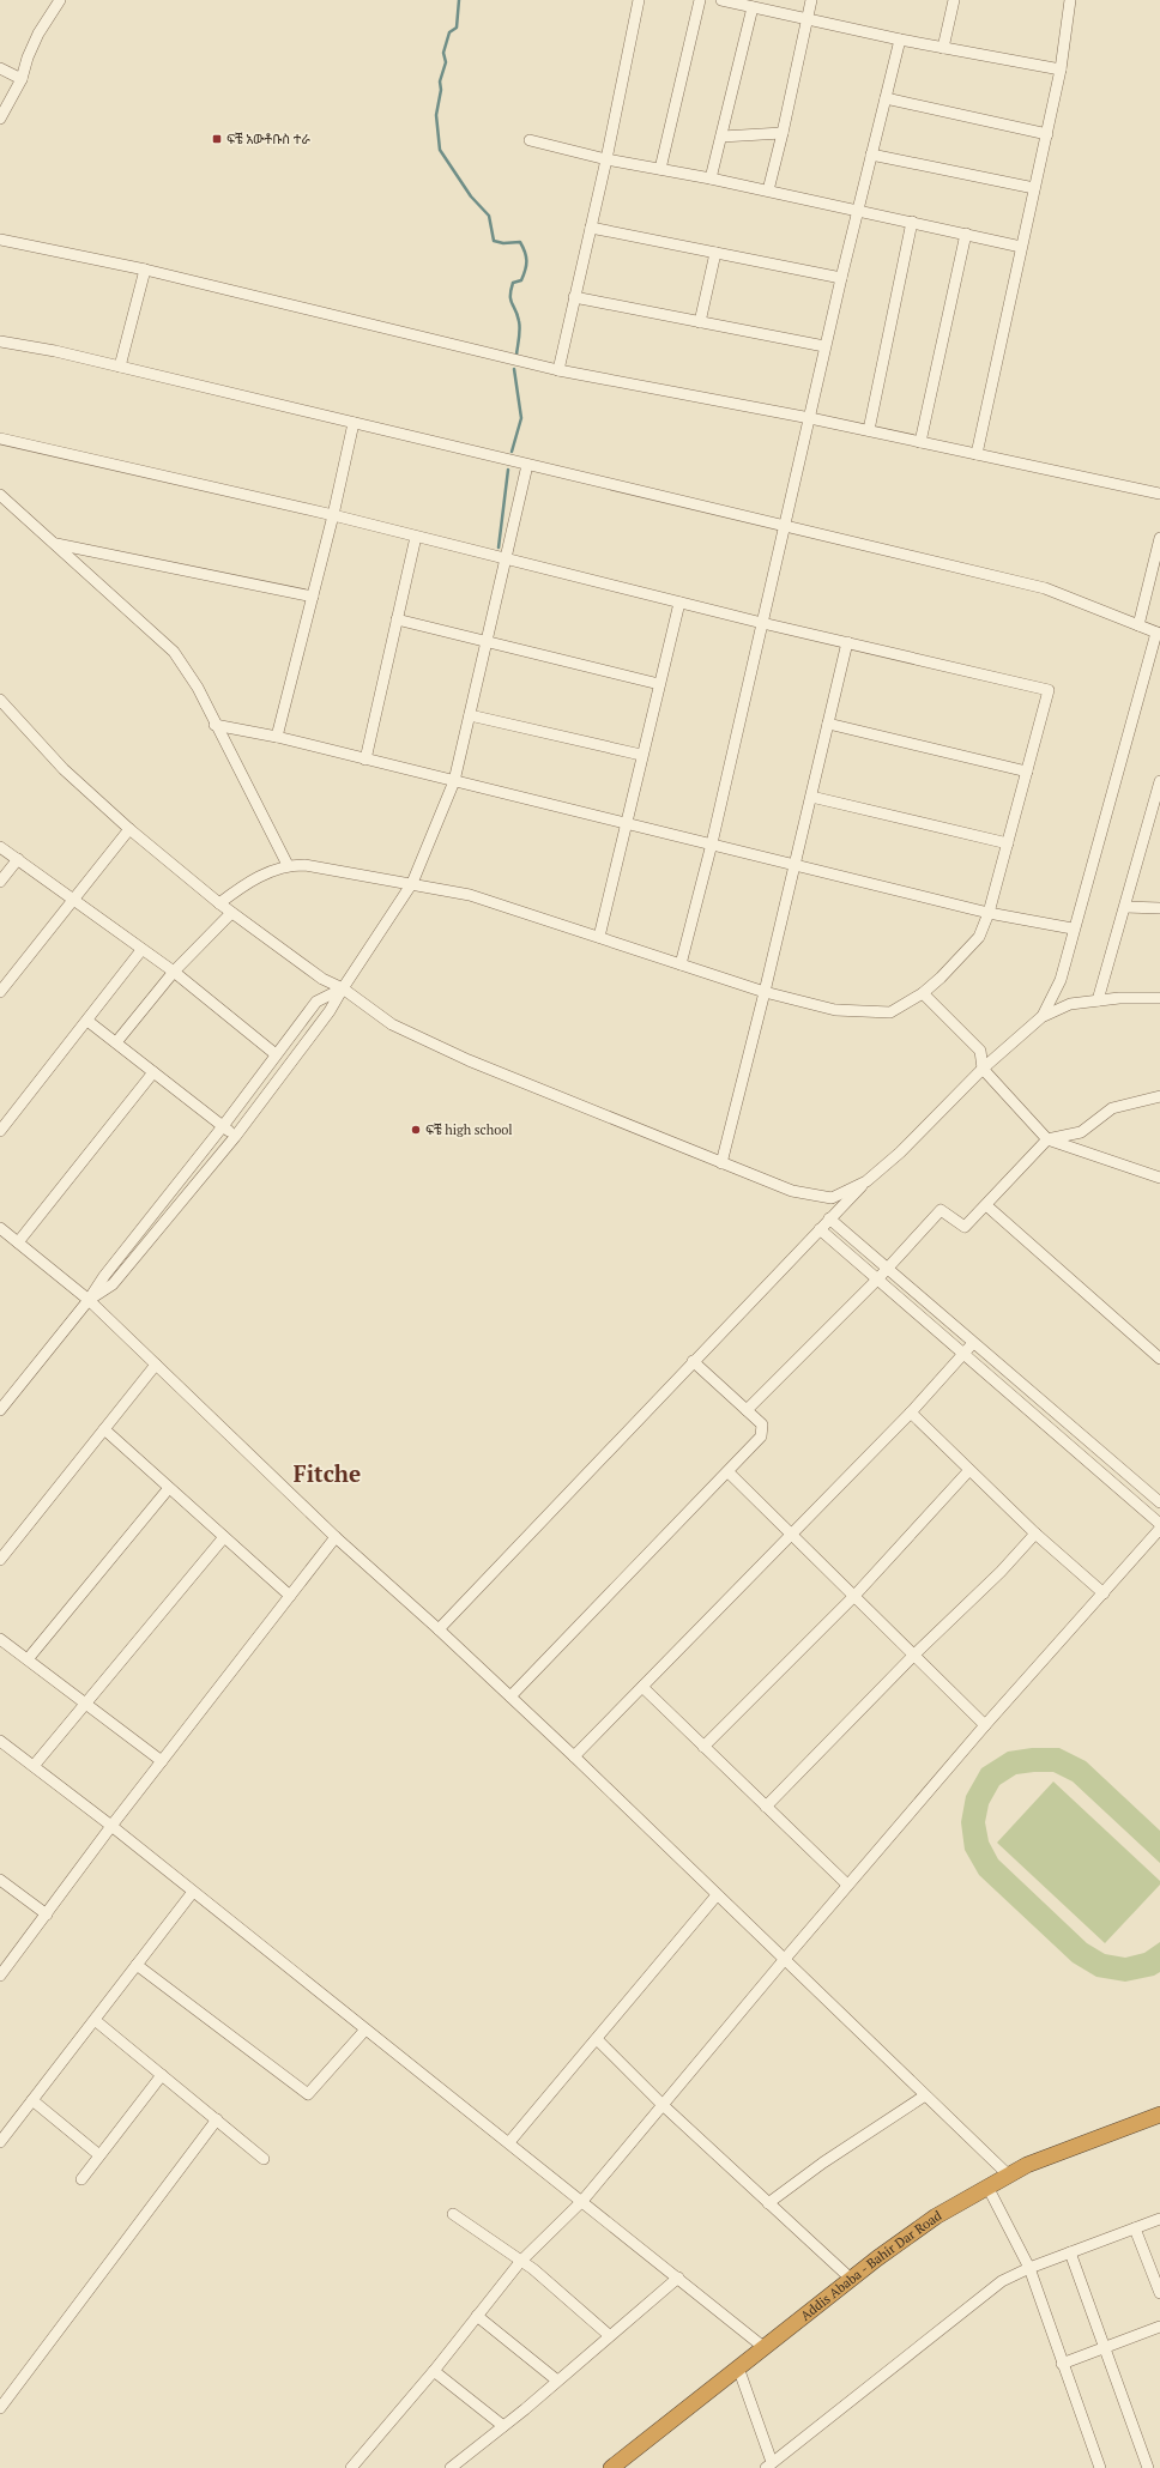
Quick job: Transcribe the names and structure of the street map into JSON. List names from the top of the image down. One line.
{"streets":{"highway":["Addis Ababa - Bahir Dar Road"]},"districts":["Fitche"],"places":{"transit":["ፍቼ አውቶቡስ ተራ"],"other":["ፍቼ high school"]}}
